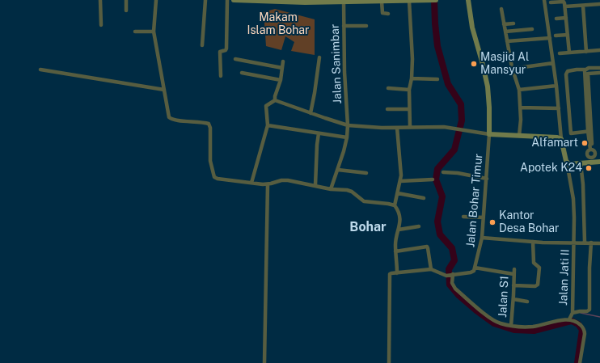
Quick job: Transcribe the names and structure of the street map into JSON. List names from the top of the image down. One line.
{"streets":{"street":["Jalan Sanimbar","Jalan Bohar Timur","Jalan Jati II","Jalan S1"]},"districts":["Bohar"],"parks":["Makam Islam Bohar"],"places":["Masjid Al Mansyur","Alfamart","Apotek K24","Kantor Desa Bohar"]}
